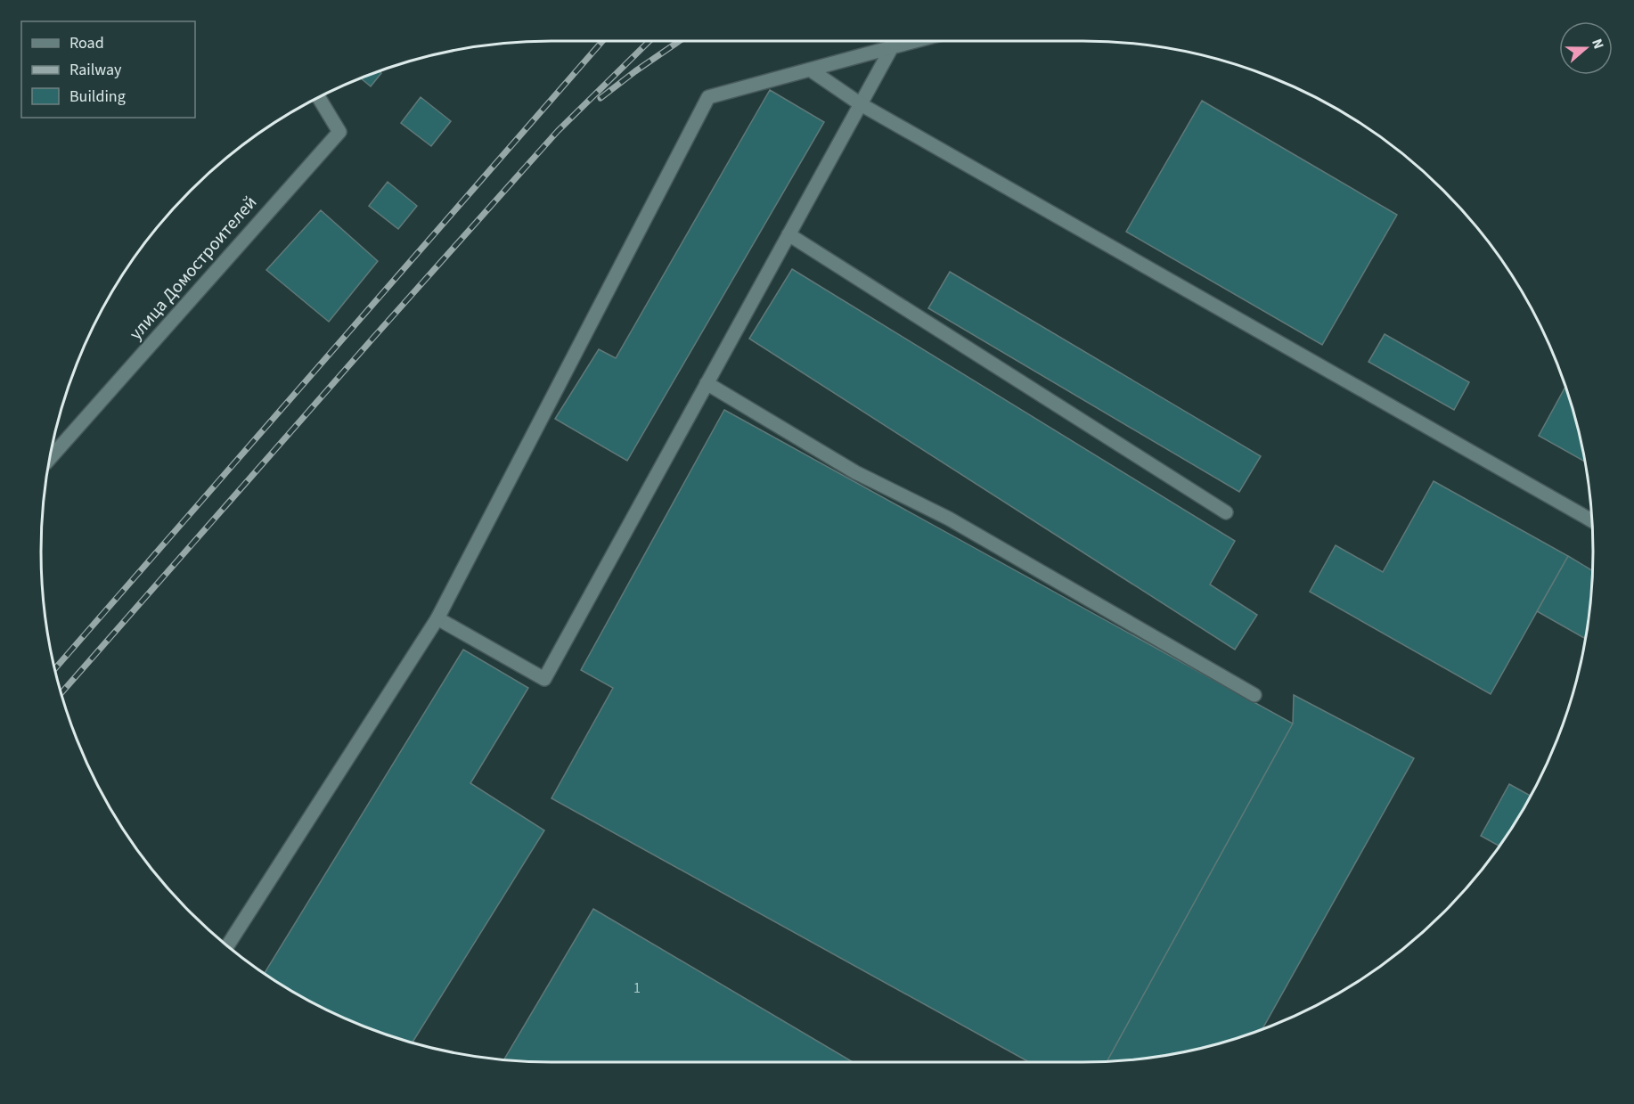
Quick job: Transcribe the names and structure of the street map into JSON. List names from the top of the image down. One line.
{"streets":{"street":["улица Домостроителей"]},"house_numbers":["1"],"legend":["Road","Railway","Building"],"north":"right"}
